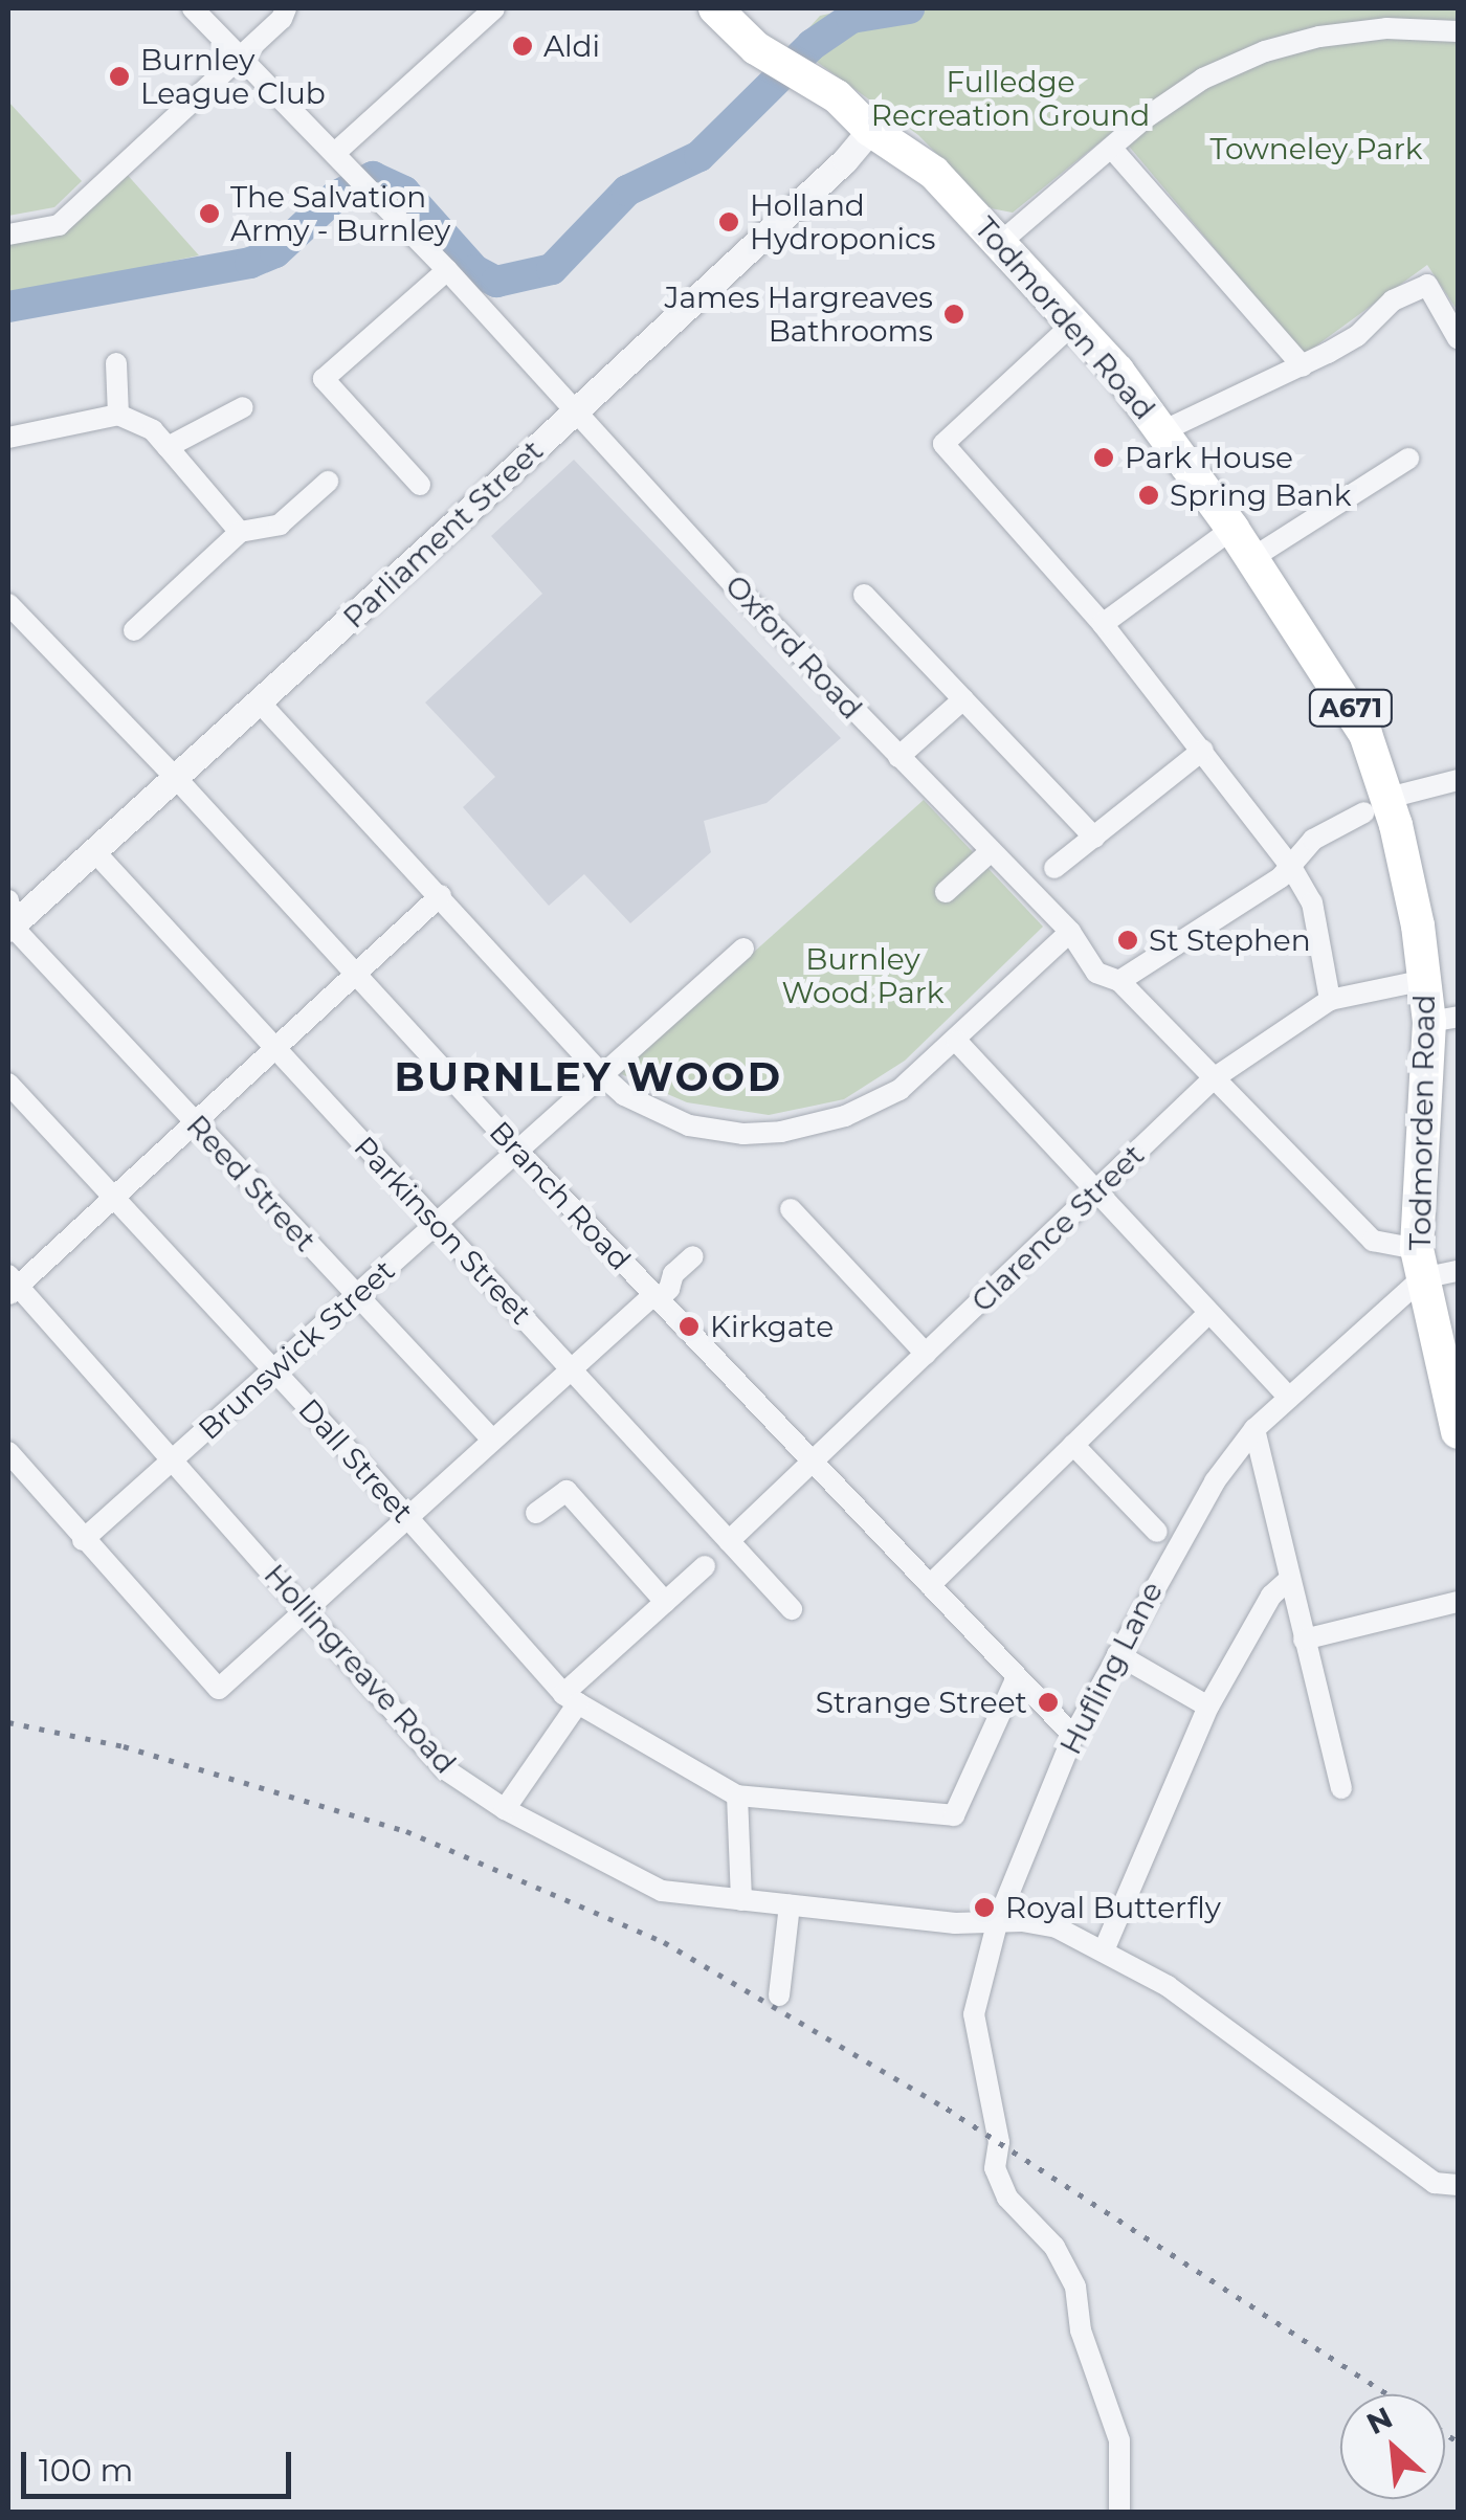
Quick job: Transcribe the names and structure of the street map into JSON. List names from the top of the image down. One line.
{"streets":{"highway":["Todmorden Road","A671"],"street":["Parliament Street","Oxford Road","Reed Street","Branch Road","Clarence Street","Parkinson Street","Brunswick Street","Dall Street","Hufling Lane","Hollingreave Road"]},"crossings":[["Todmorden Road","Parliament Street"],["Todmorden Road","Oxford Road"],["Todmorden Road","Clarence Street"],["Todmorden Road","Hufling Lane"],["Parliament Street","Oxford Road"],["Parliament Street","Reed Street"],["Parliament Street","Branch Road"],["Parliament Street","Parkinson Street"],["Oxford Road","Clarence Street"],["Oxford Road","Hufling Lane"],["Reed Street","Brunswick Street"],["Branch Road","Clarence Street"],["Branch Road","Brunswick Street"],["Branch Road","Hufling Lane"],["Clarence Street","Parkinson Street"],["Parkinson Street","Brunswick Street"],["Brunswick Street","Dall Street"],["Brunswick Street","Hollingreave Road"],["Hufling Lane","Hollingreave Road"]],"districts":["BURNLEY WOOD"],"parks":["Fulledge Recreation Ground","Towneley Park","Burnley Wood Park"],"places":["Aldi","Burnley League Club","The Salvation Army - Burnley","Holland Hydroponics","James Hargreaves Bathrooms","Park House","Spring Bank","St Stephen","Kirkgate","Strange Street","Royal Butterfly"],"scale_bar":"100 m","north":"top left"}
